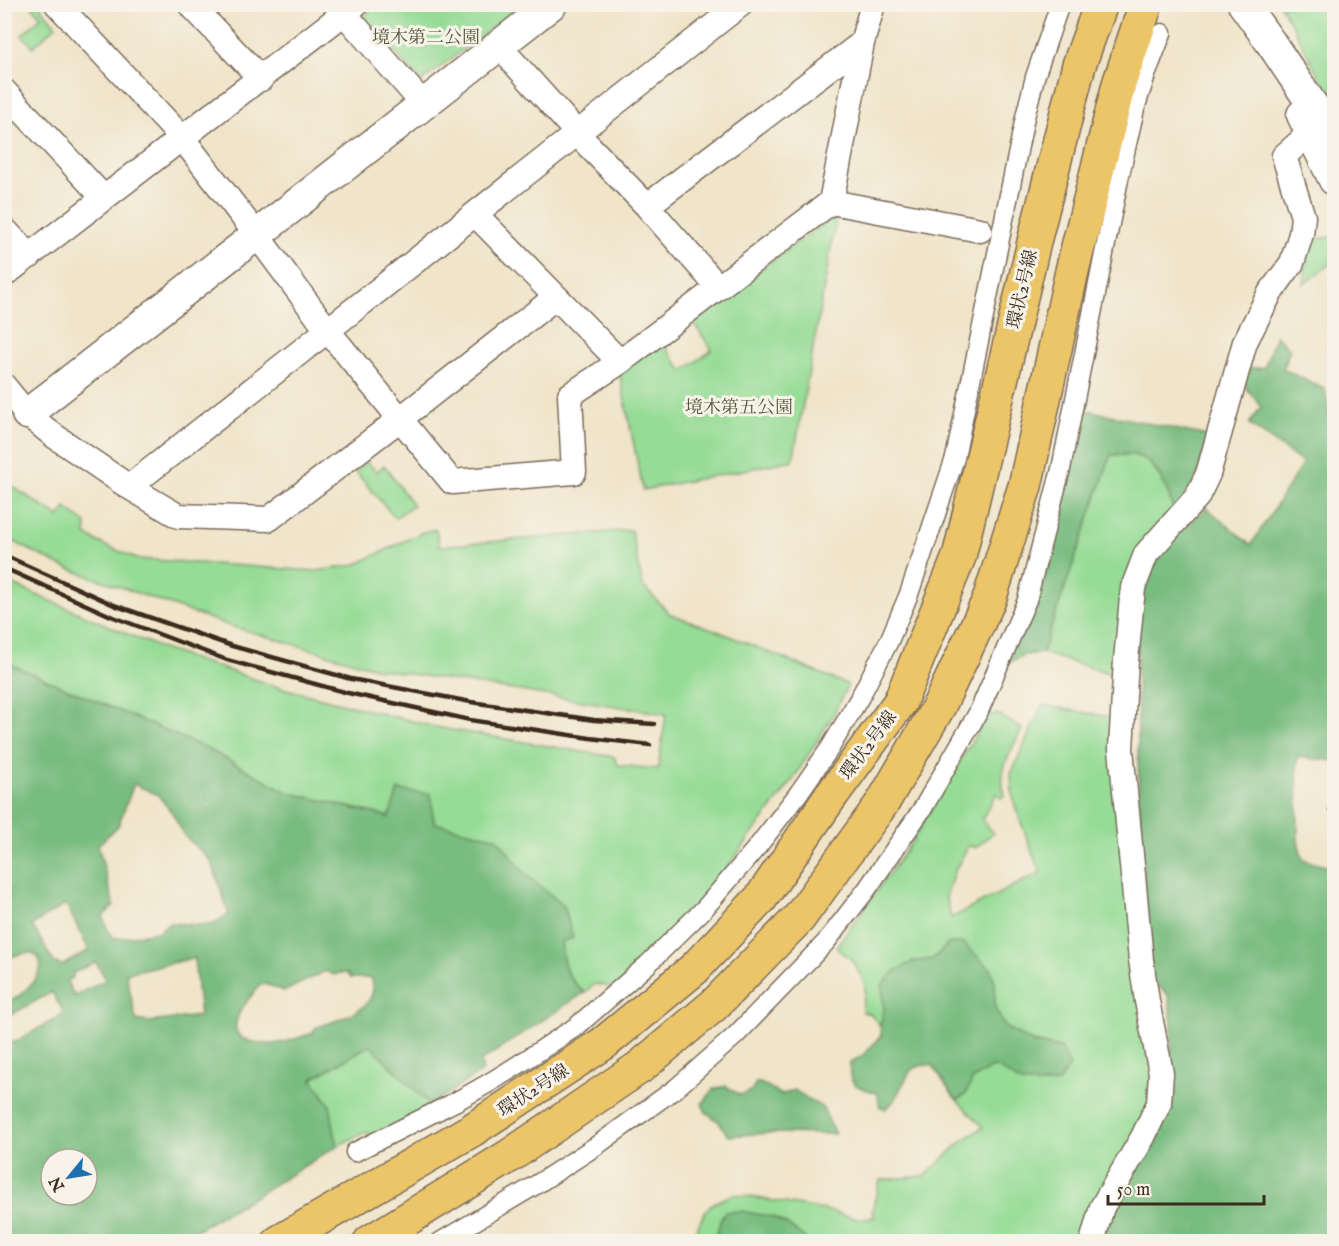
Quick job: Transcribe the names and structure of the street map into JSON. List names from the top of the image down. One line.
{"streets":{"main road":["環状2号線"]},"parks":["境木第二公園","境木第五公園"],"scale_bar":"50 m","north":"bottom left"}
